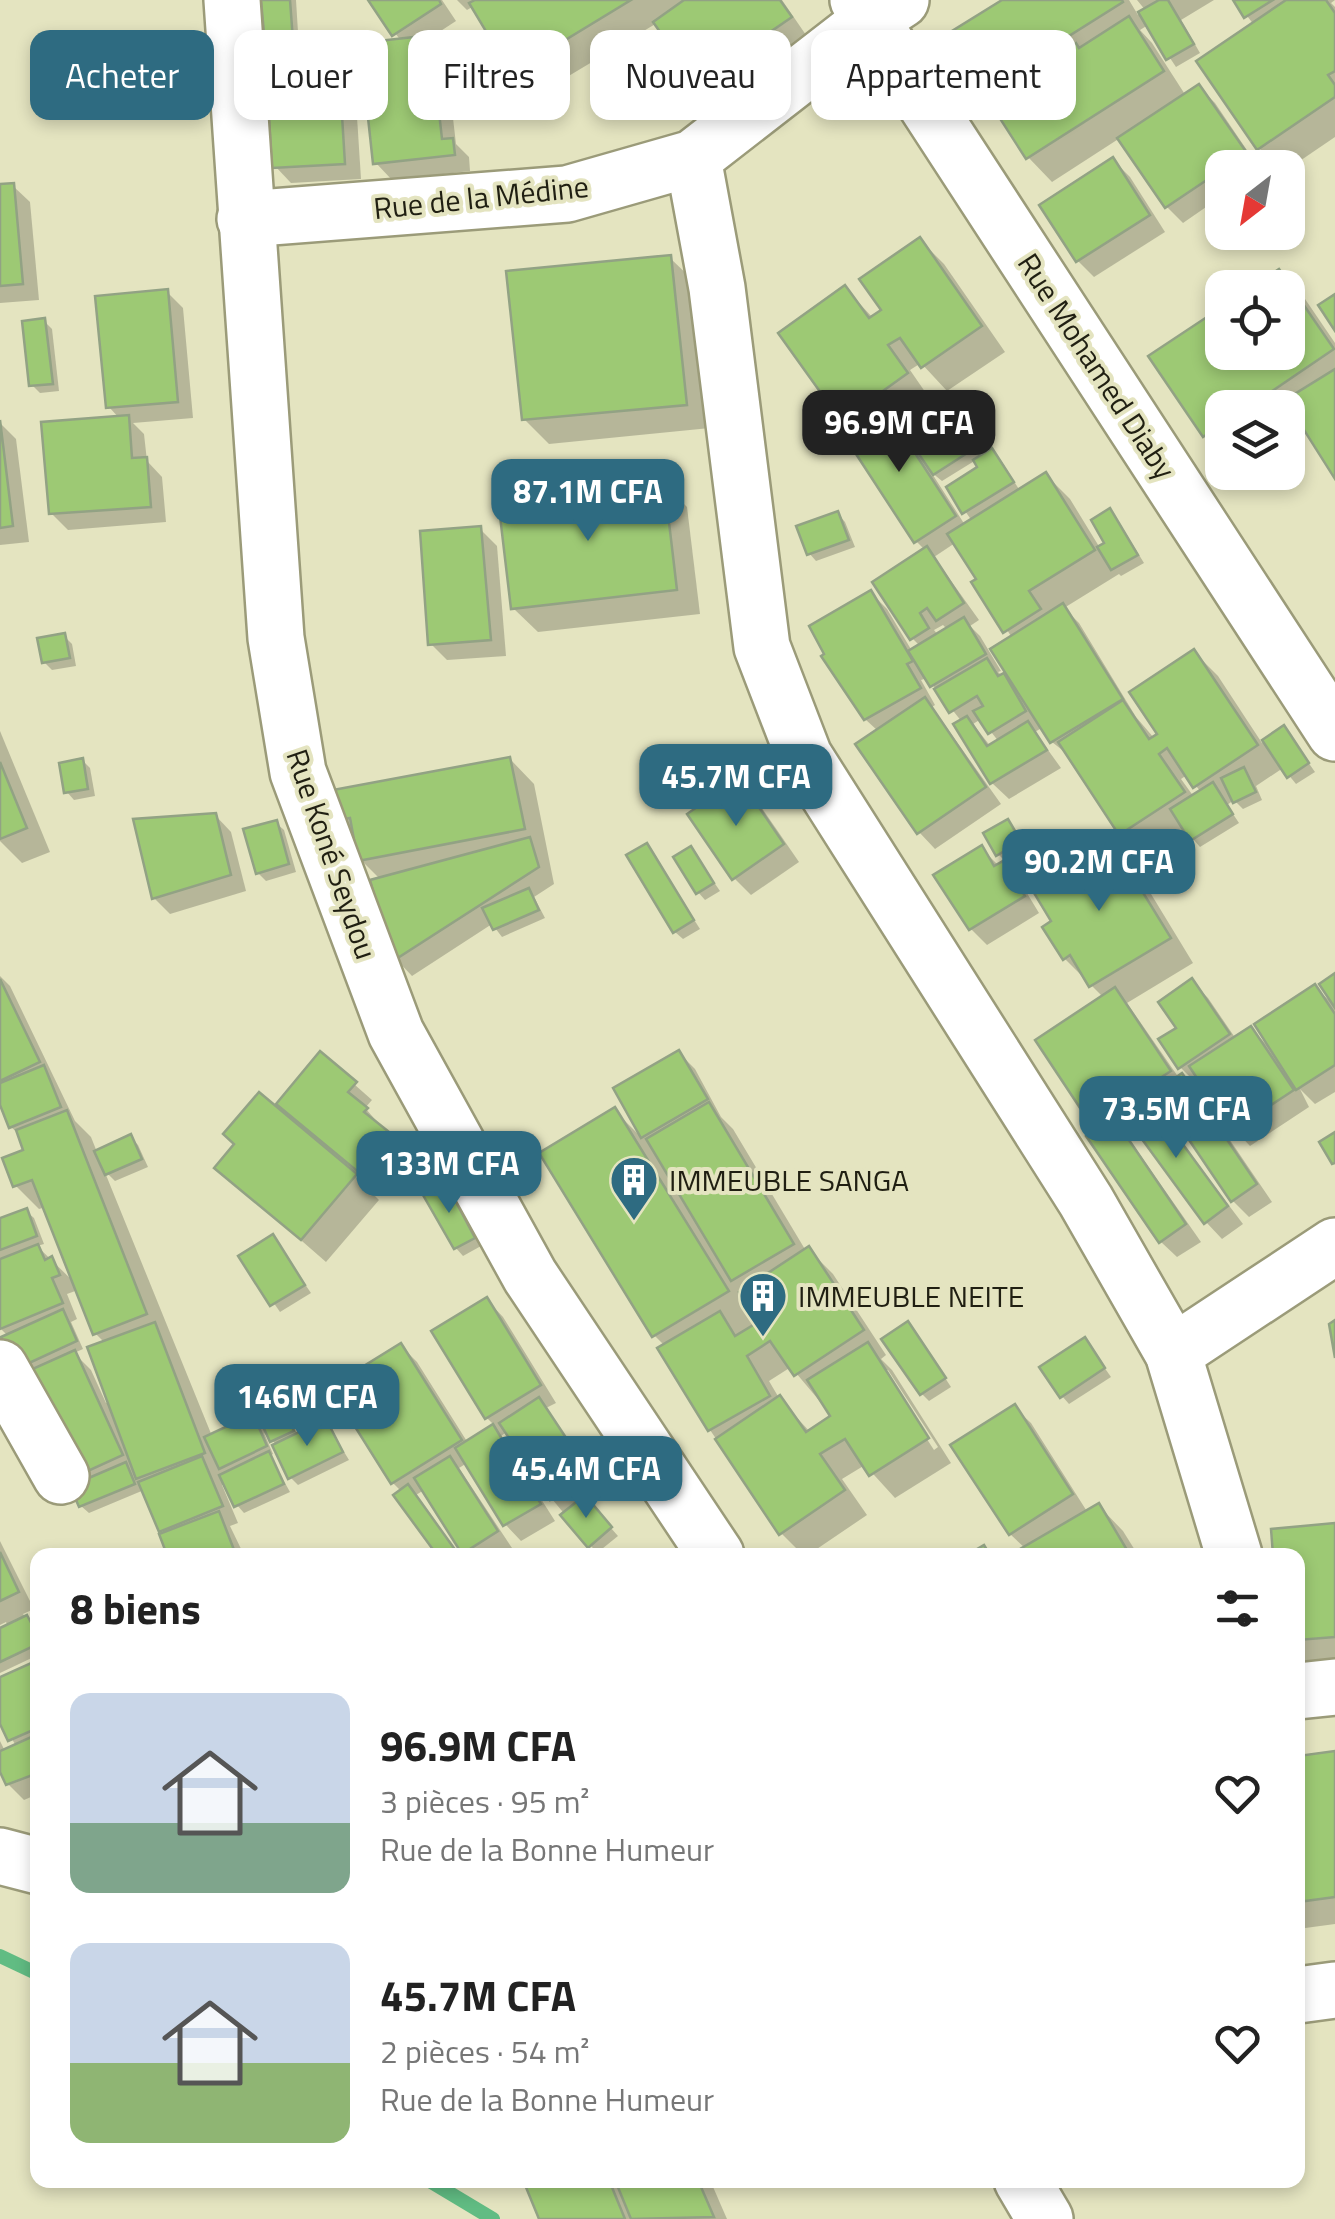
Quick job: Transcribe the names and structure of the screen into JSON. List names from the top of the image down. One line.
{"streets":{"street":["Rue de la Médine","Rue Mohamed Diaby","Rue Koné Seydou"]},"crossings":[["Rue de la Médine","Rue Mohamed Diaby"],["Rue de la Médine","Rue Koné Seydou"]],"places":{"building":["IMMEUBLE SANGA","IMMEUBLE NEITE"]},"north":"bottom left","page":{"chip":["Acheter","Louer","Filtres","Nouveau","Appartement"],"price":["96.9M CFA","87.1M CFA","45.7M CFA","90.2M CFA","73.5M CFA","133M CFA","146M CFA","45.4M CFA"],"heading":"8 biens","list":[{"name":"96.9M CFA","note":"3 pièces · 95 m² · Rue de la Bonne Humeur"},{"name":"45.7M CFA","note":"2 pièces · 54 m² · Rue de la Bonne Humeur"}]}}
